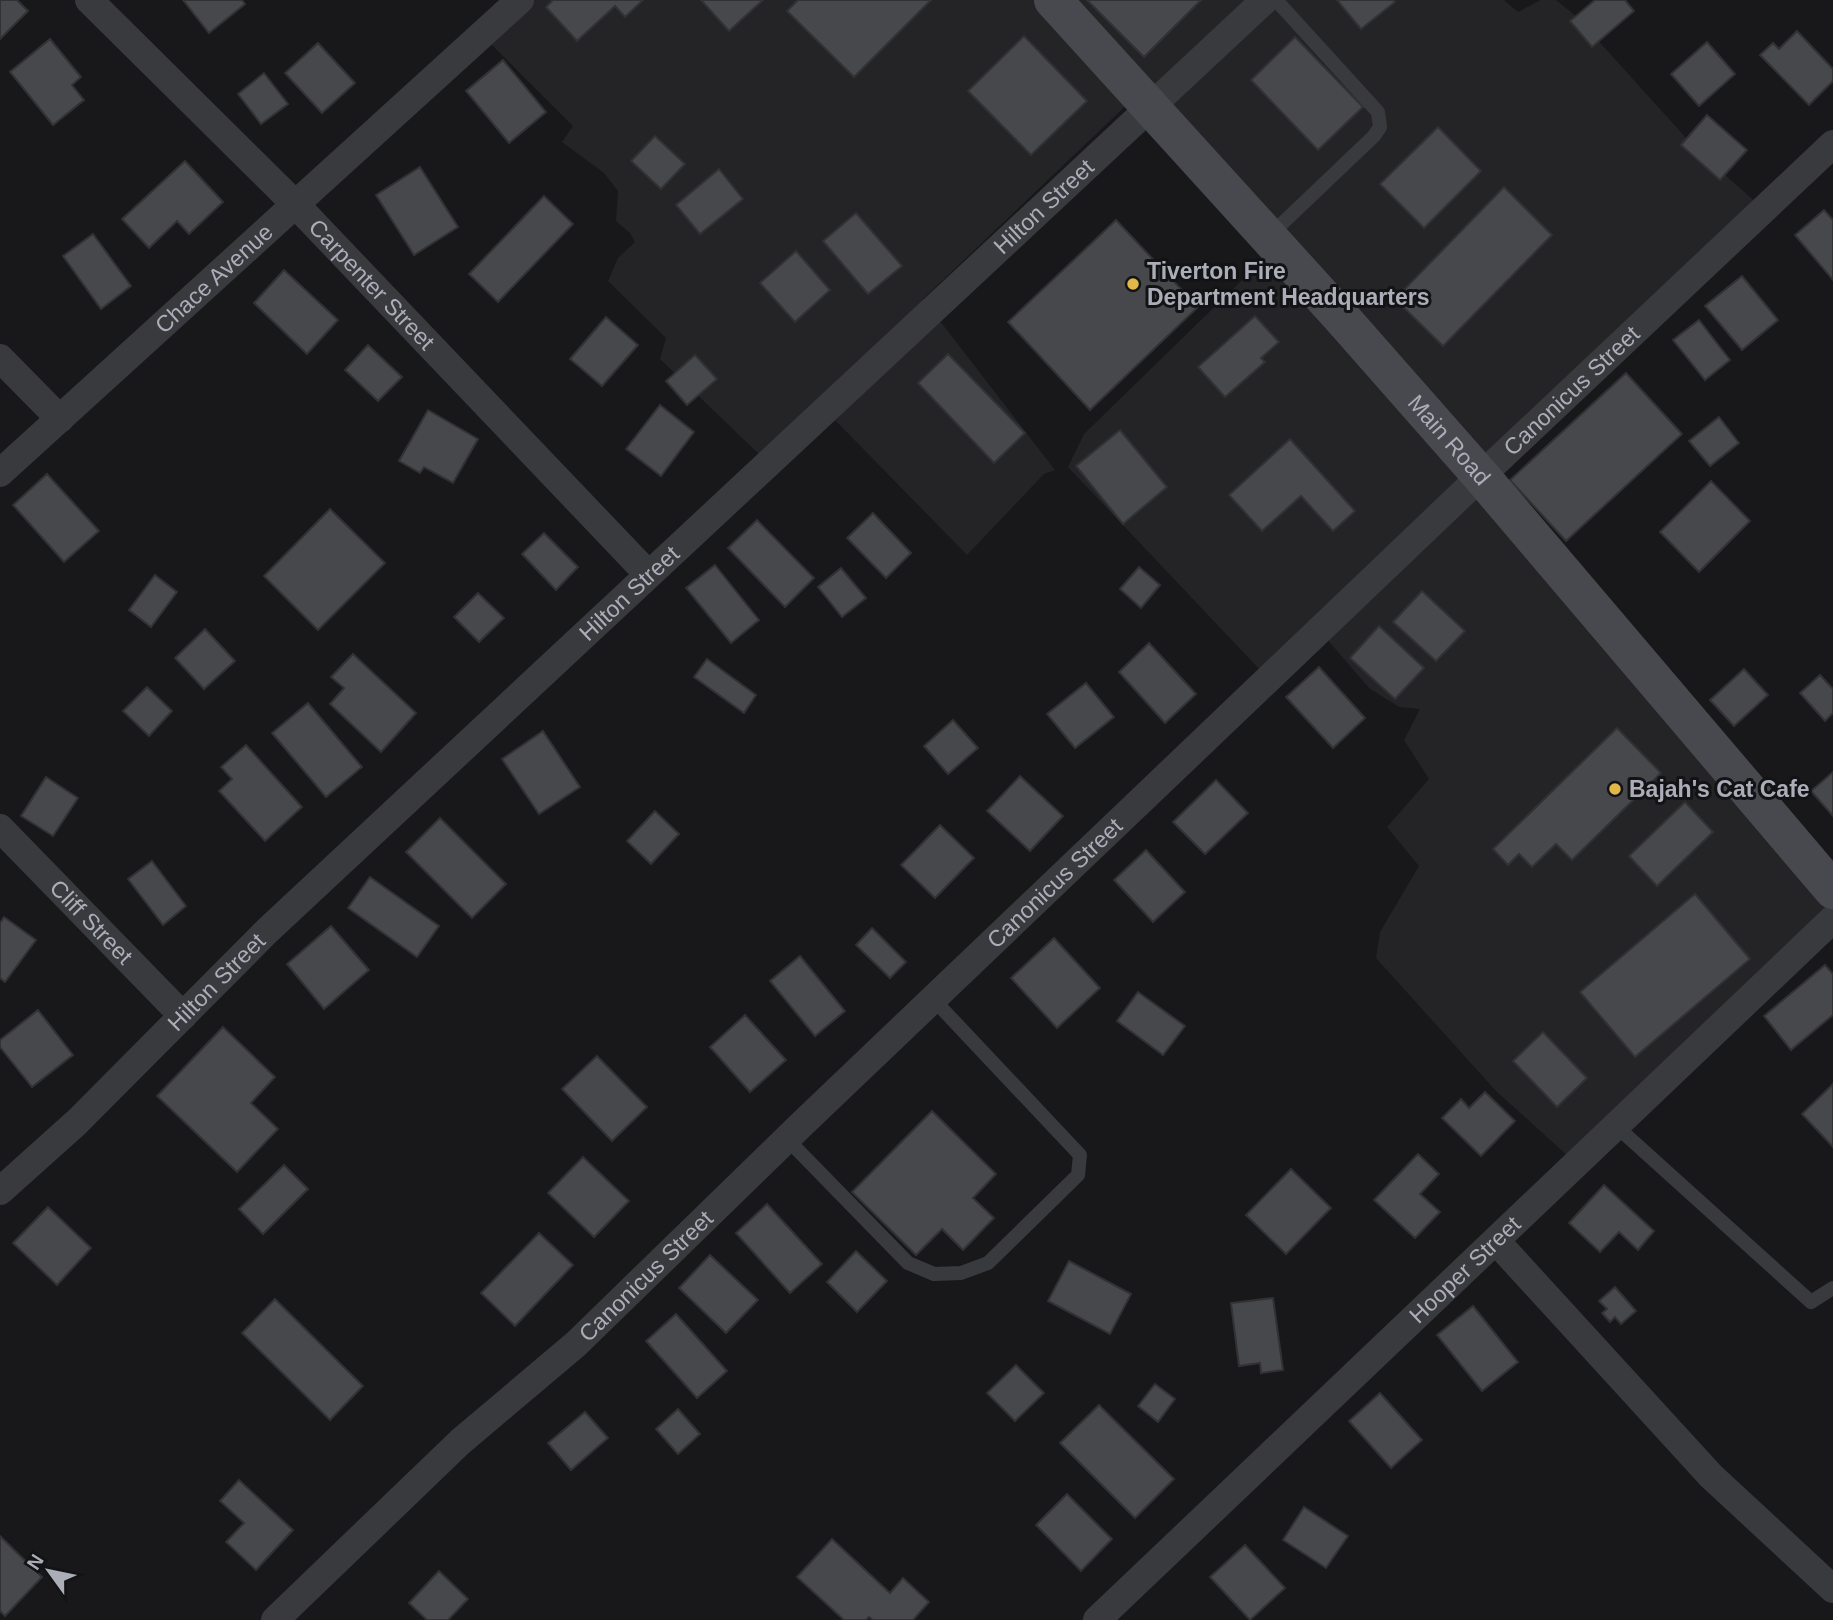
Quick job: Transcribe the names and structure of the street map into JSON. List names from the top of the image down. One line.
{"streets":{"main road":["Main Road"],"street":["Hilton Street","Chace Avenue","Carpenter Street","Canonicus Street","Cliff Street","Hooper Street"]},"crossings":[["Hilton Street","Carpenter Street"],["Hilton Street","Main Road"],["Hilton Street","Cliff Street"],["Chace Avenue","Carpenter Street"],["Canonicus Street","Main Road"]],"places":["Tiverton Fire Department Headquarters","Bajah's Cat Cafe"],"north":"top left"}
